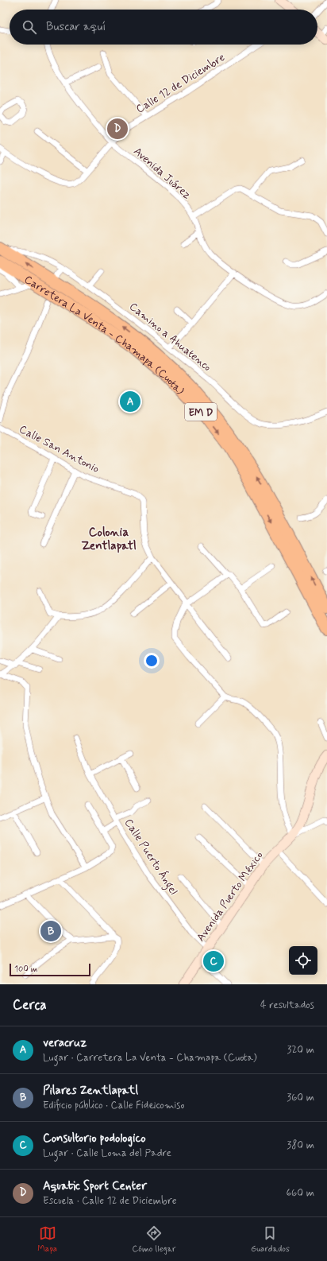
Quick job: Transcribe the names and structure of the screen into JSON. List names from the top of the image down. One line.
{"streets":{"highway":["Carretera La Venta - Chamapa (Cuota)","EM D"],"main road":["Avenida Puerto México"],"street":["Calle 12 de Diciembre","Avenida Juárez","Camino a Ahuatenco","Calle San Antonio","Calle Puerto Ángel"]},"crossings":[["Calle 12 de Diciembre","Avenida Juárez"],["Carretera La Venta - Chamapa (Cuota)","Camino a Ahuatenco"],["Calle Puerto Ángel","Avenida Puerto México"]],"districts":["Colonia Zentlapatl"],"scale_bar":"100 m","page":{"search":"Buscar aquí","pins":["D","A","B","C"],"scale":"100 m","heading":["Cerca","4 resultados"],"list":[{"mark":"A","name":"veracruz","note":"Lugar · Carretera La Venta - Chamapa (Cuota)","value":"320 m"},{"mark":"B","name":"Pilares Zentlapatl","note":"Edificio público · Calle Fideicomiso","value":"360 m"},{"mark":"C","name":"Consultorio podologico","note":"Lugar · Calle Loma del Padre","value":"380 m"},{"mark":"D","name":"Aquatic Sport Center","note":"Escuela · Calle 12 de Diciembre","value":"660 m"}],"nav":["Mapa","Cómo llegar","Guardados"]}}
